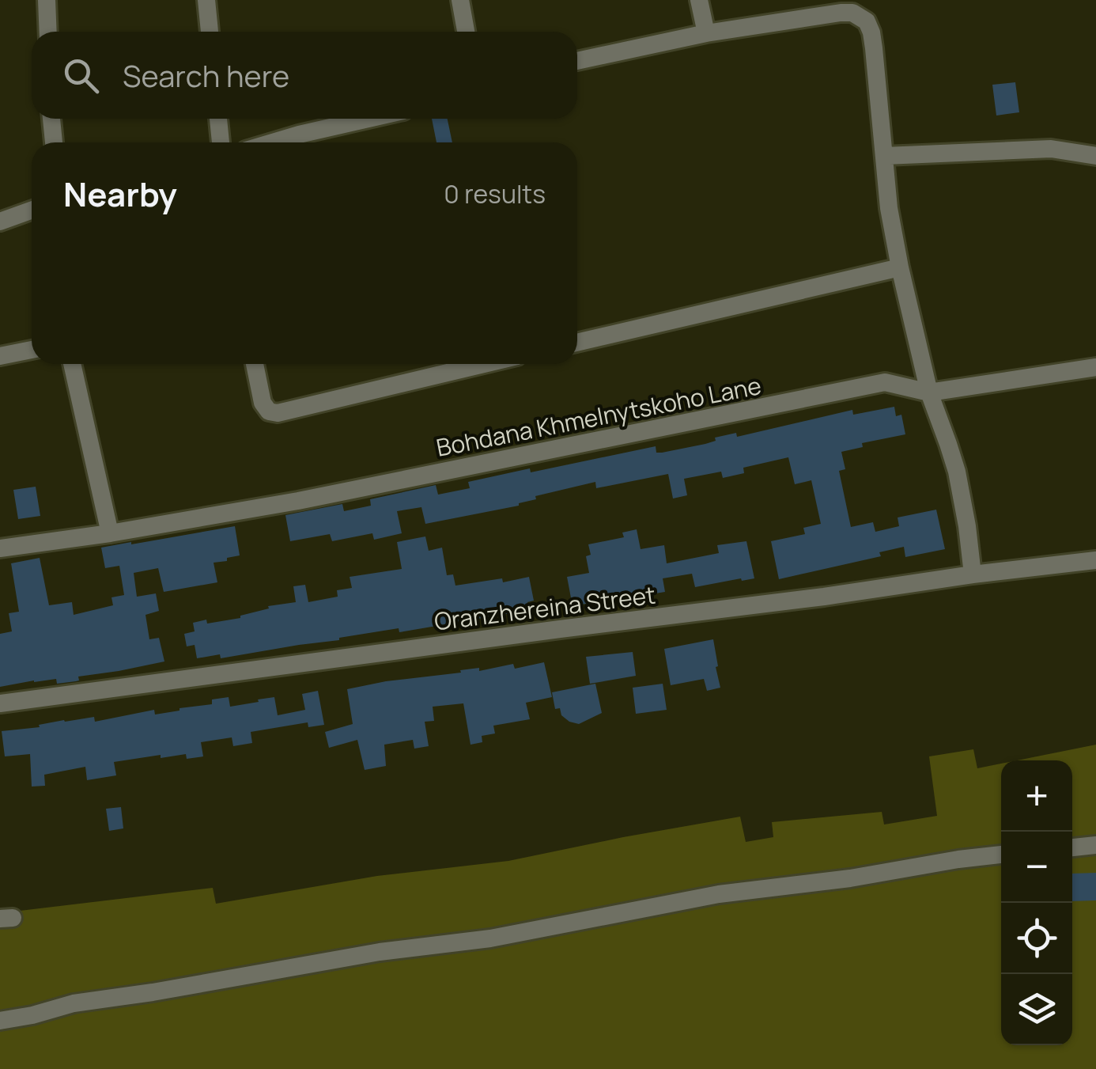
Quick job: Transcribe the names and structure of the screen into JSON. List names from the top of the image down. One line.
{"streets":{"street":["Bohdana Khmelnytskoho Lane","Oranzhereina Street"]},"page":{"search":"Search here","heading":["Nearby","0 results"],"map_buttons":["+","−"]}}
